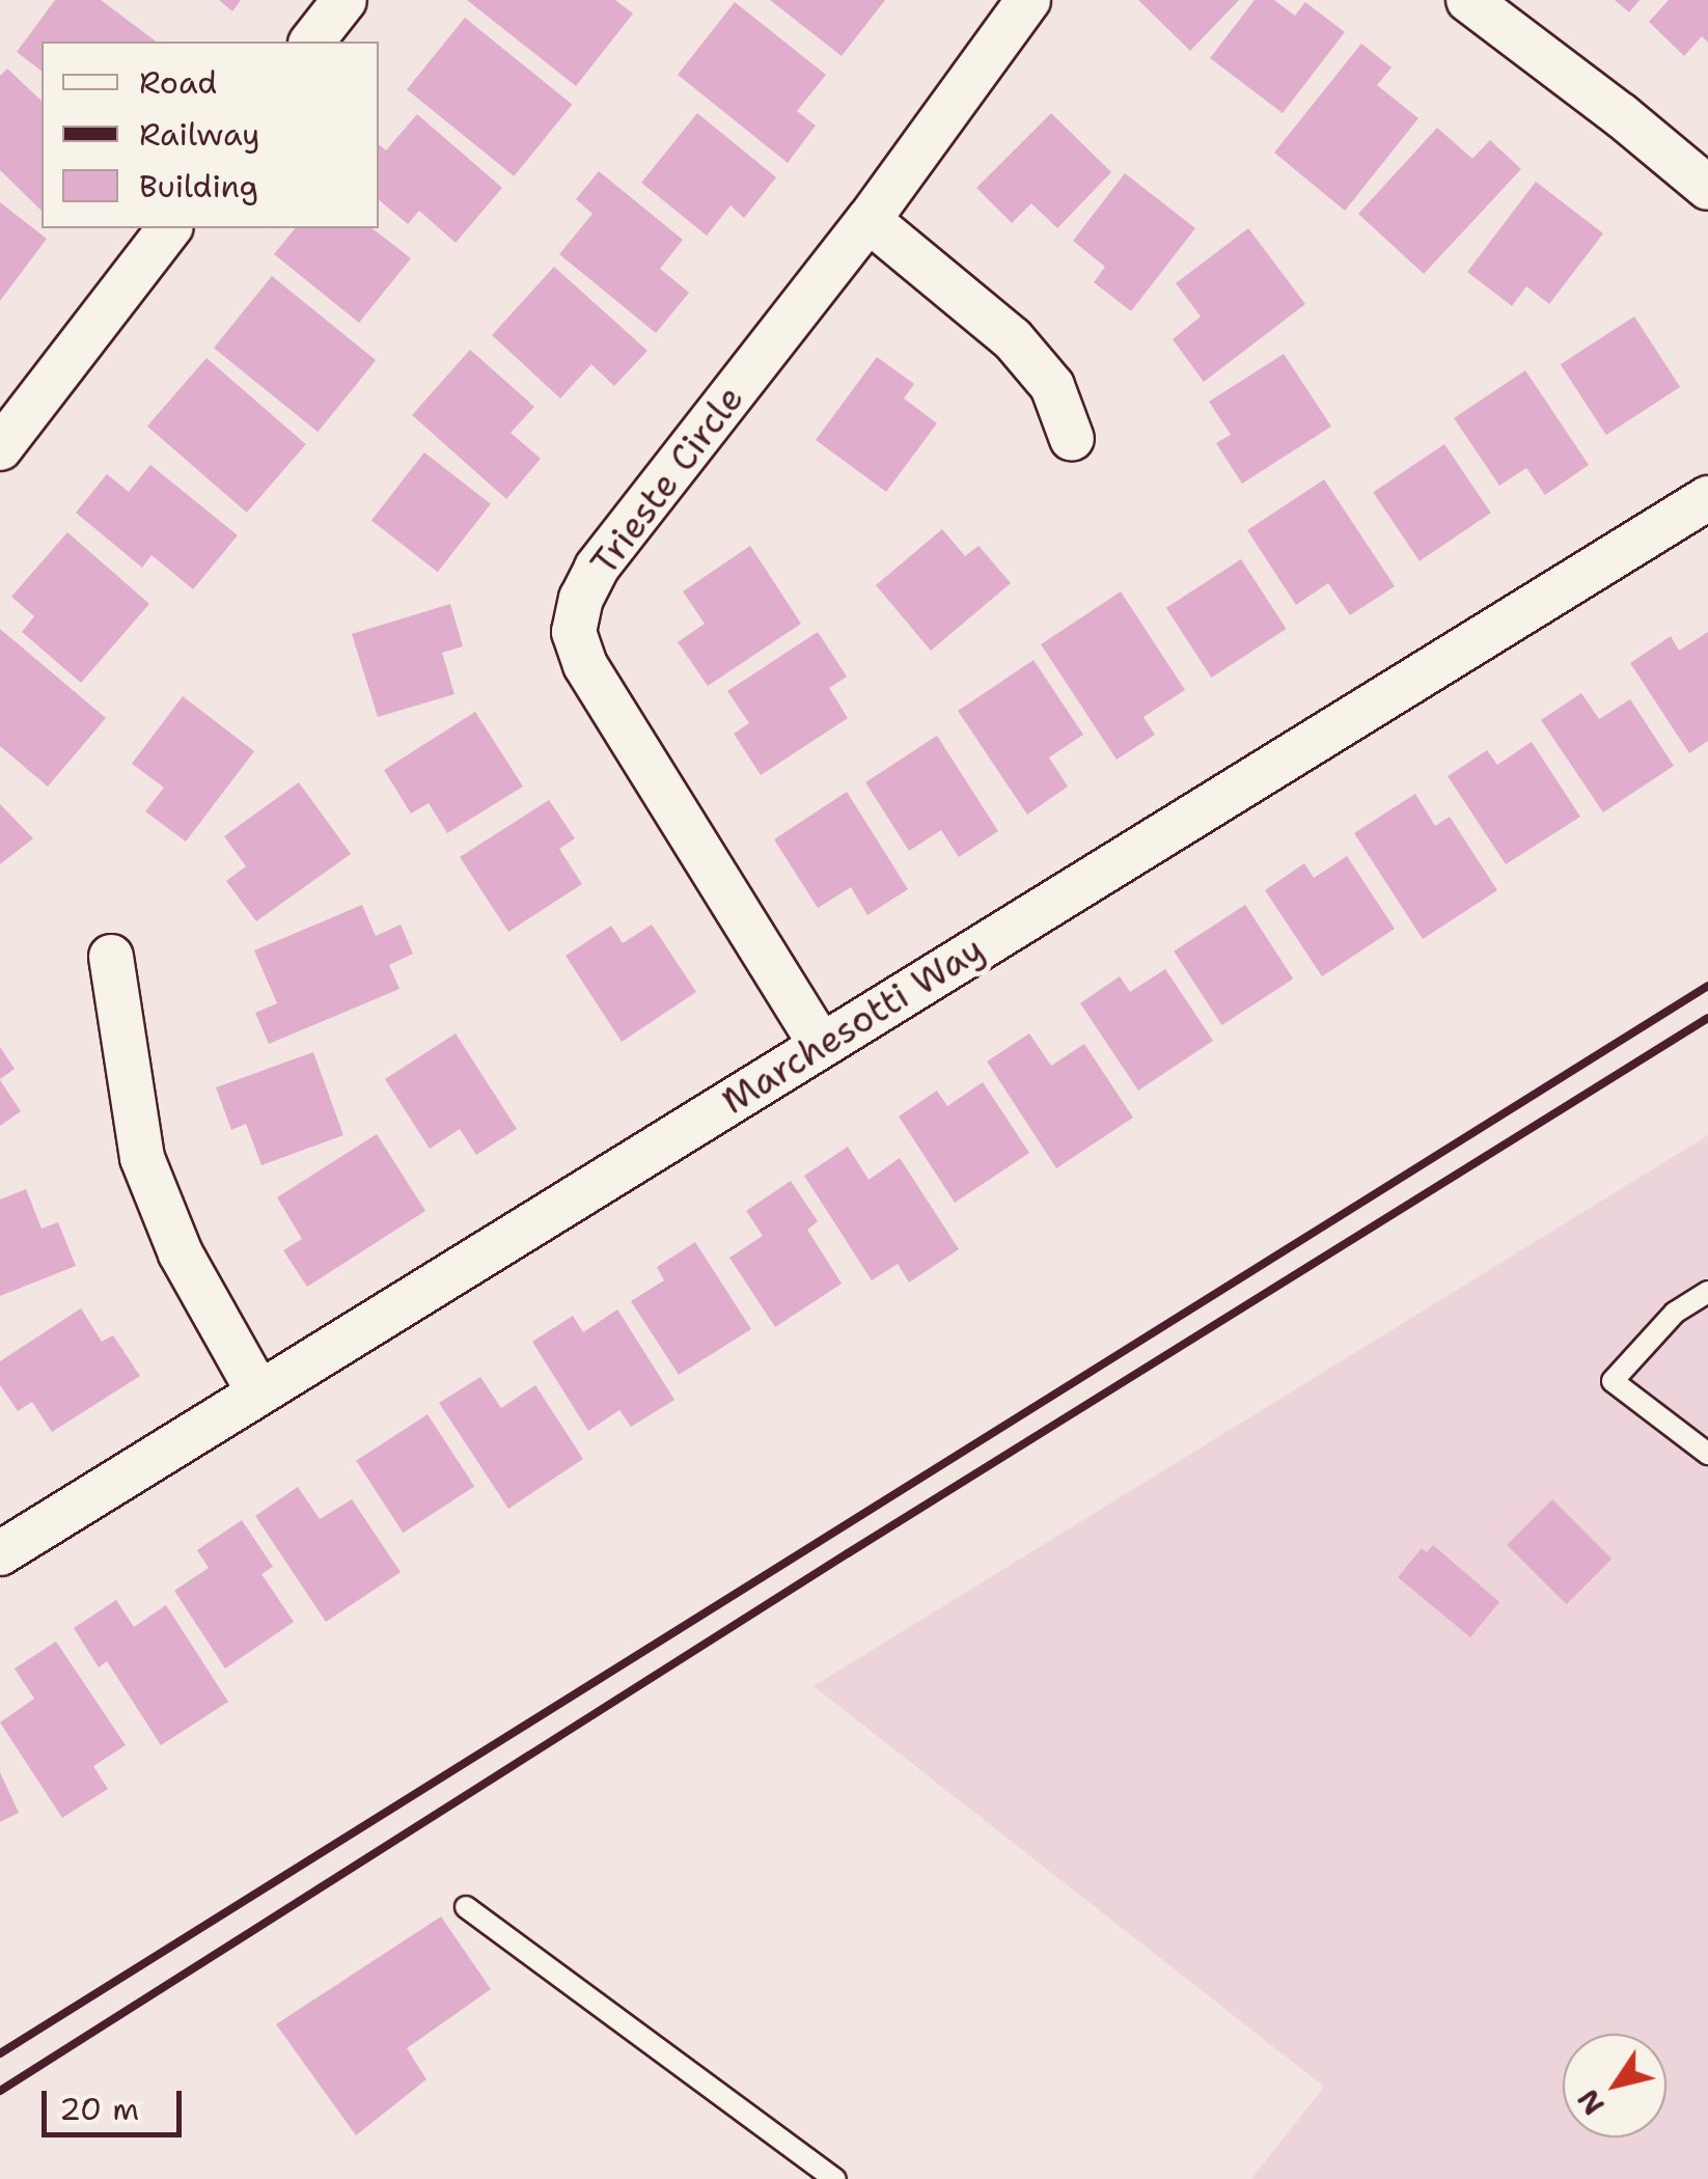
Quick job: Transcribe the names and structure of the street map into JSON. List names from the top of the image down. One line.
{"streets":{"street":["Trieste Circle","Marchesotti Way"]},"crossings":[["Trieste Circle","Marchesotti Way"]],"legend":["Road","Railway","Building"],"scale_bar":"20 m","north":"bottom left"}
